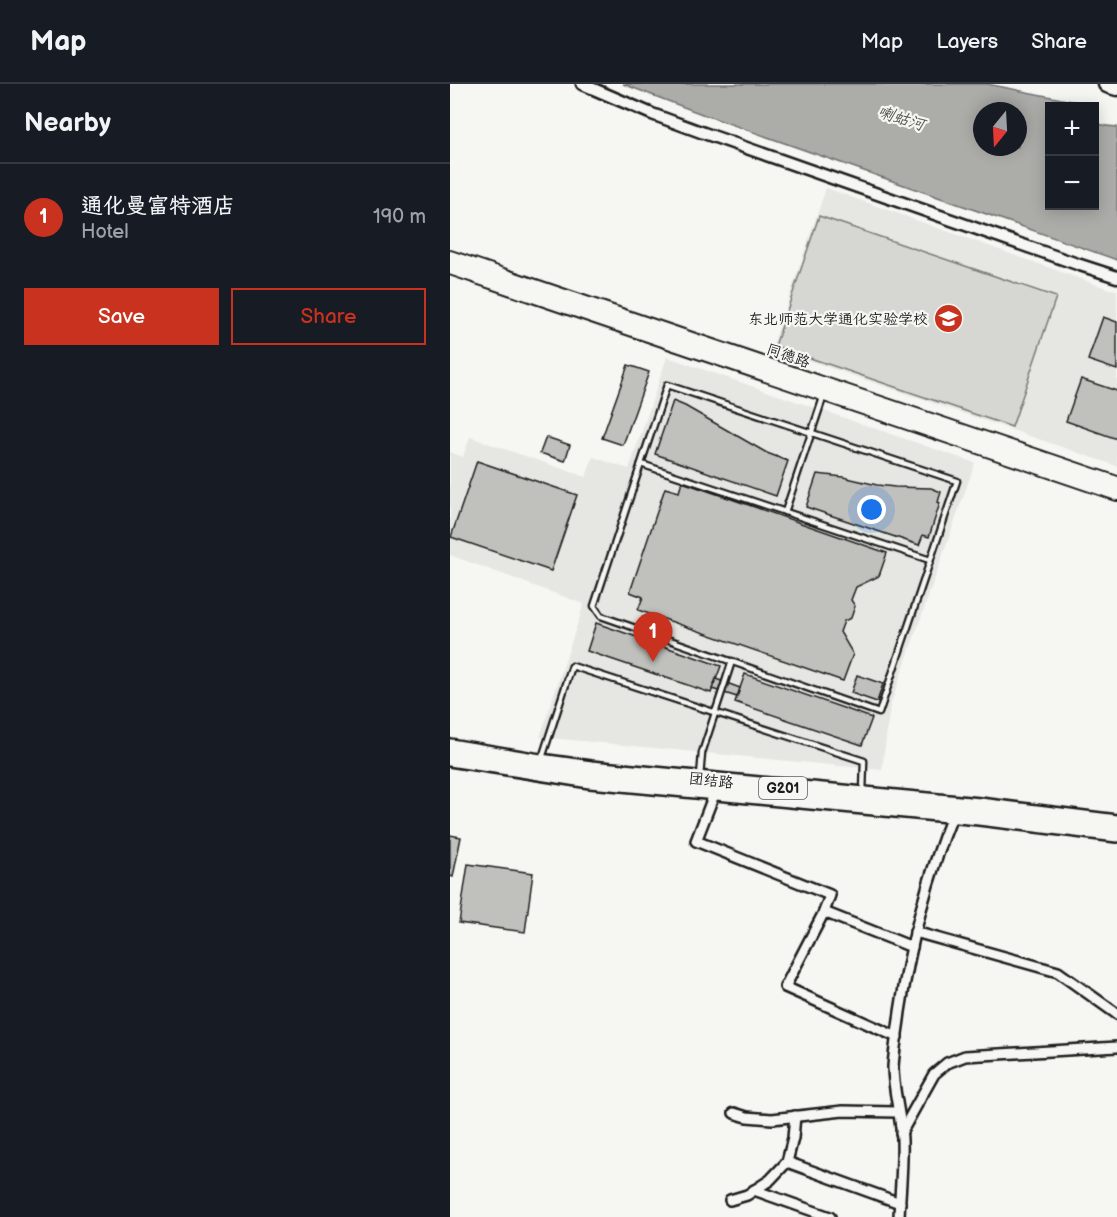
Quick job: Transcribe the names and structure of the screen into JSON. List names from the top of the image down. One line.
{"streets":{"highway":["团结路","G201"],"main road":["同德路"]},"water":["喇蛄河"],"places":{"school or university":["东北师范大学通化实验学校"]},"north":"bottom","page":{"header":"Map","nav":["Map","Layers","Share"],"heading":"Nearby","map_buttons":["+","−"],"list":[{"mark":"1","name":"通化曼富特酒店","note":"Hotel","value":"190 m"}],"buttons":["Save","Share"],"pins":"1"}}
